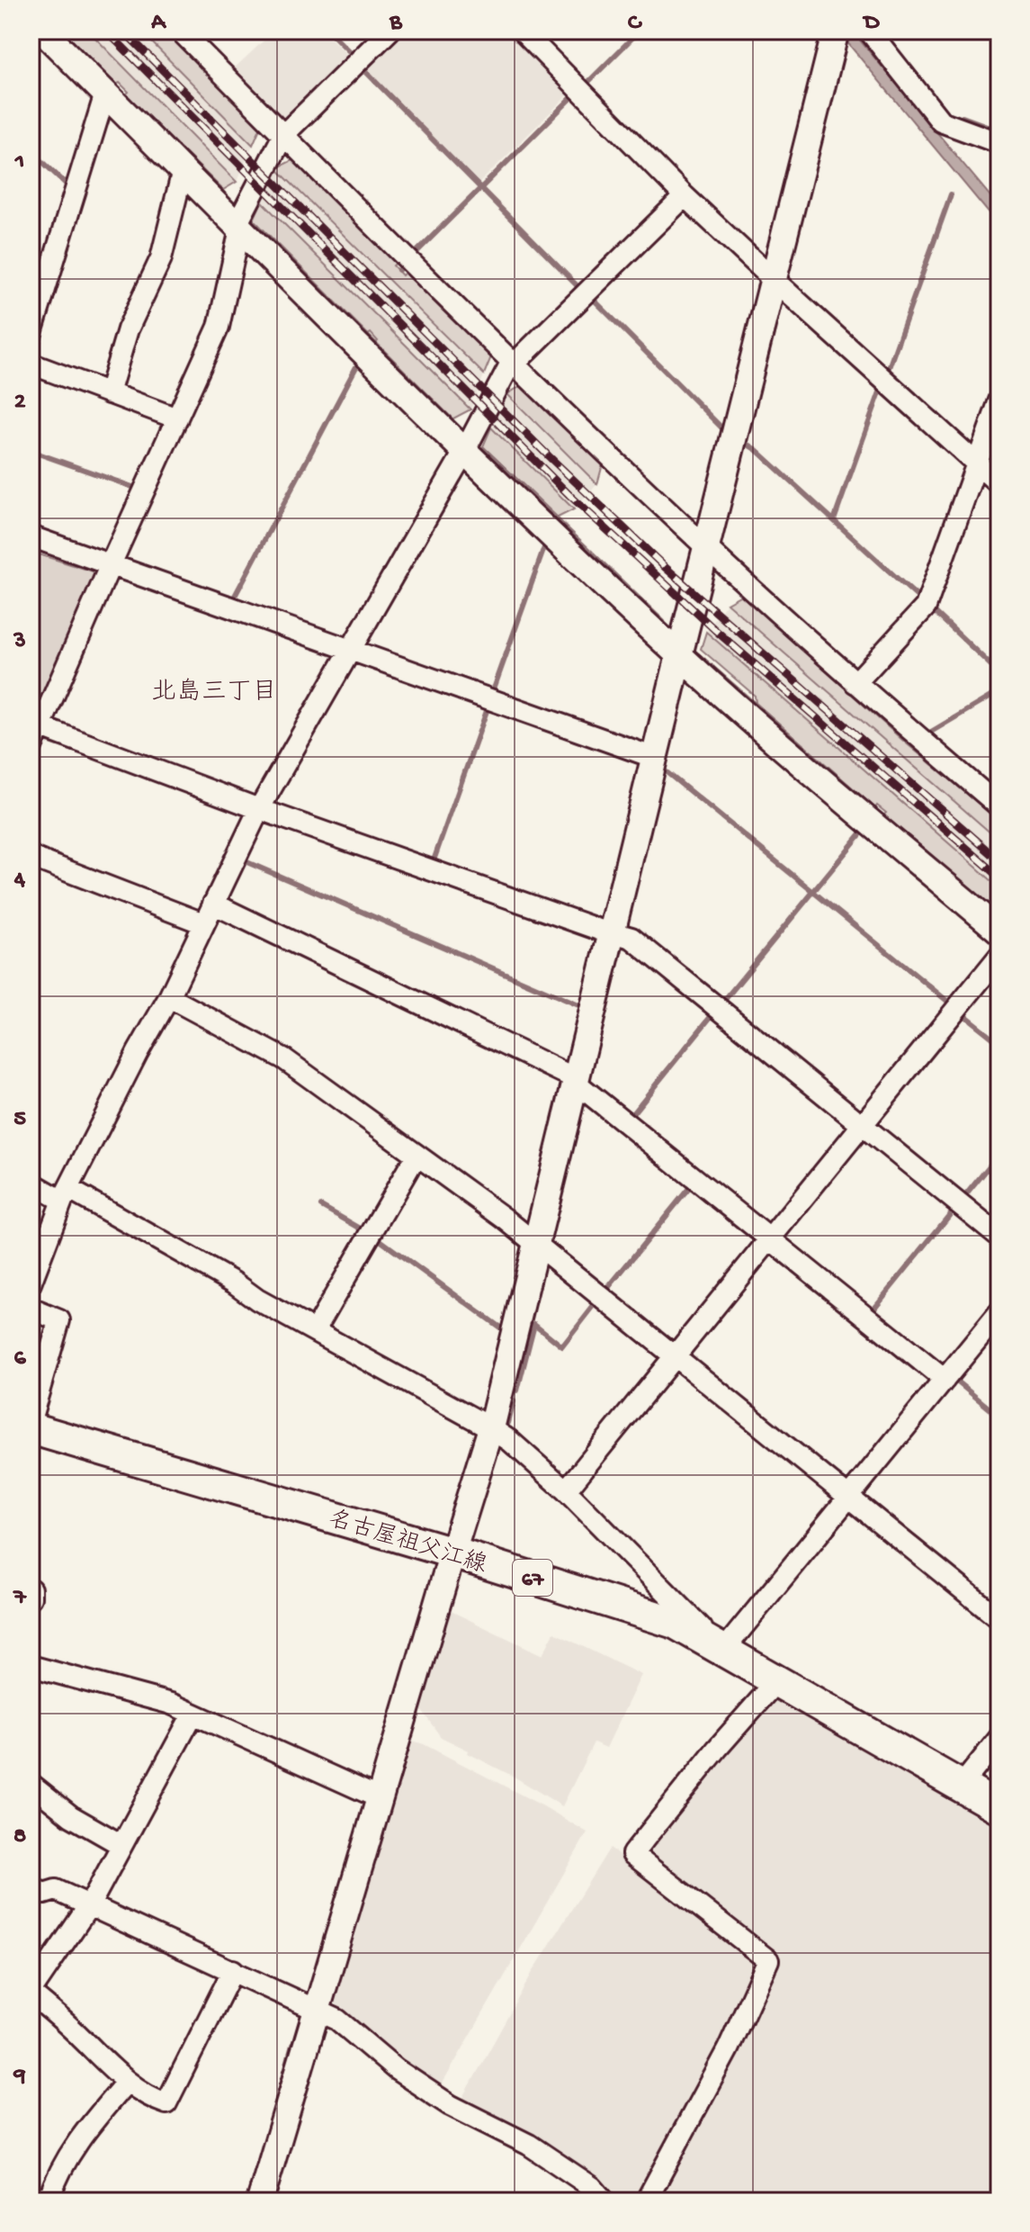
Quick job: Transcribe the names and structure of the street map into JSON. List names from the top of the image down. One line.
{"streets":{"main road":["名古屋祖父江線","67"]},"districts":["北島三丁目"],"grid":{"columns":["A","B","C","D"],"rows":["1","2","3","4","5","6","7","8","9"]}}
